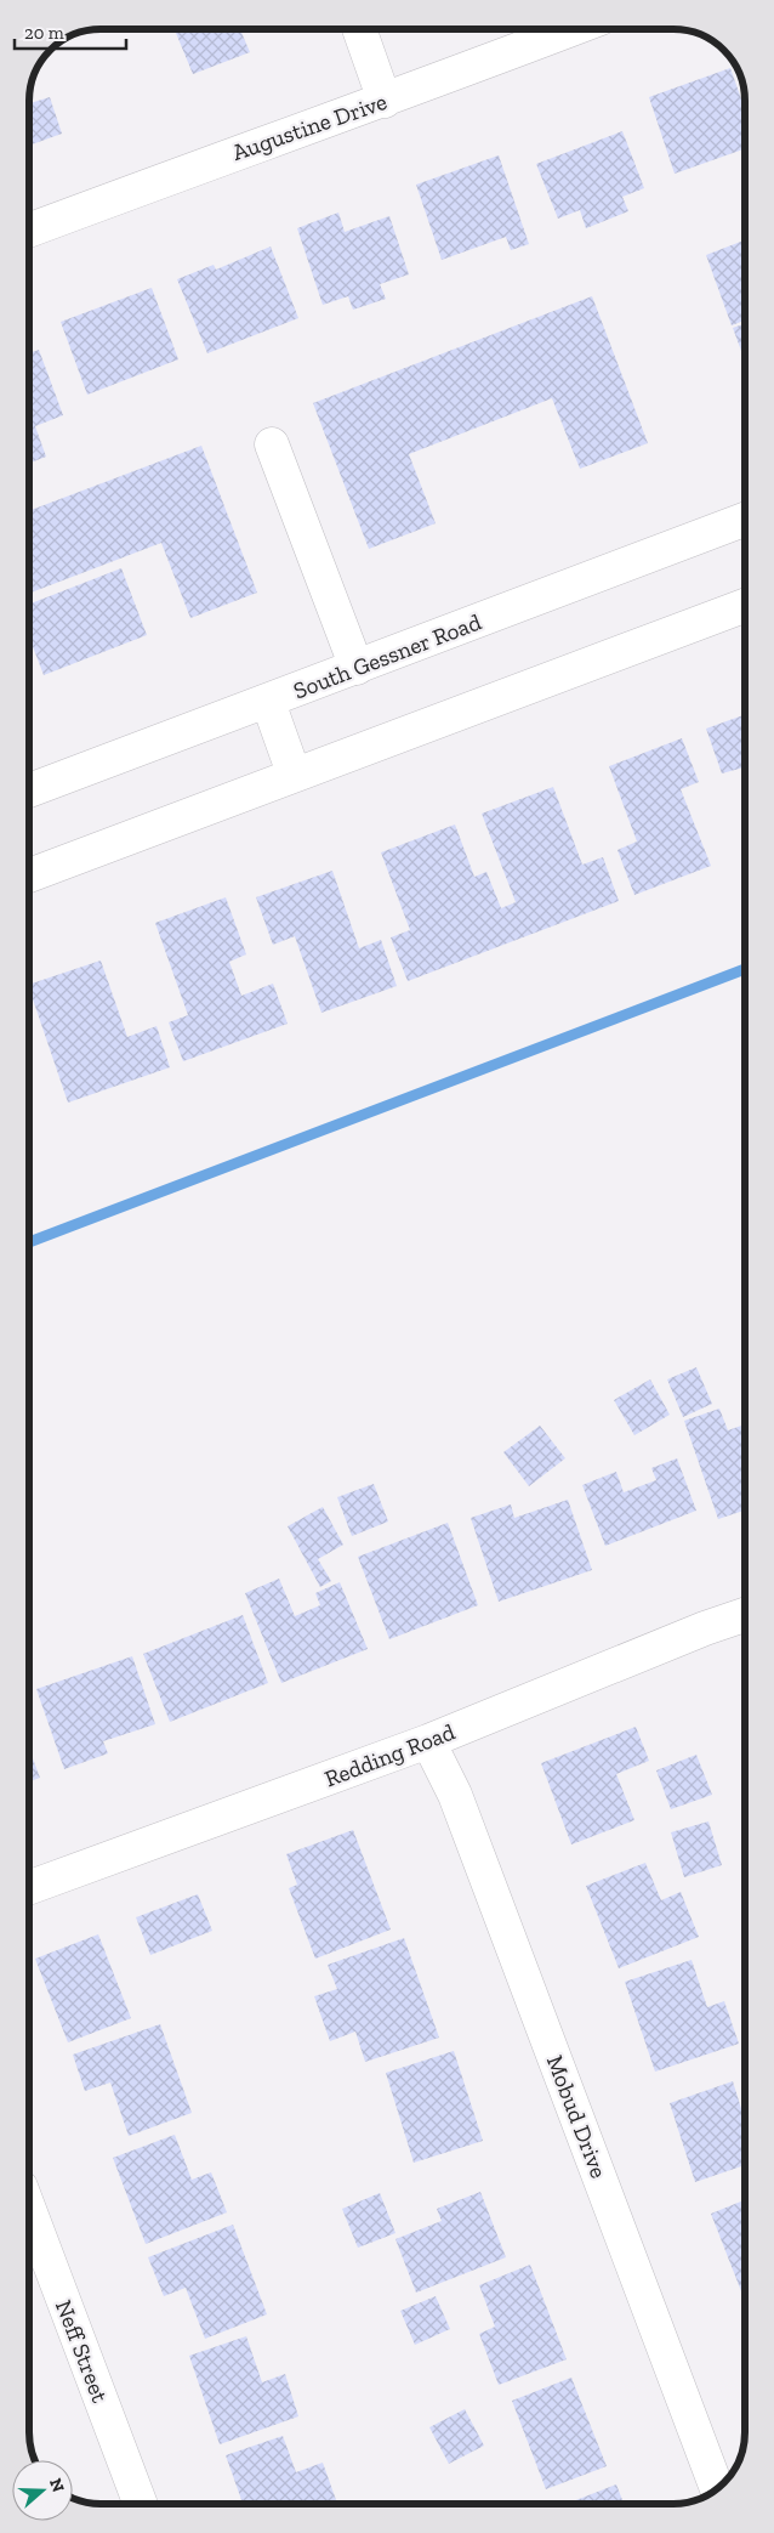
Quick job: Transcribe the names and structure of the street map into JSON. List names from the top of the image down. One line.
{"streets":{"street":["Augustine Drive","South Gessner Road","Redding Road","Mobud Drive","Neff Street"]},"crossings":[["Redding Road","Mobud Drive"]],"scale_bar":"20 m","north":"right"}
